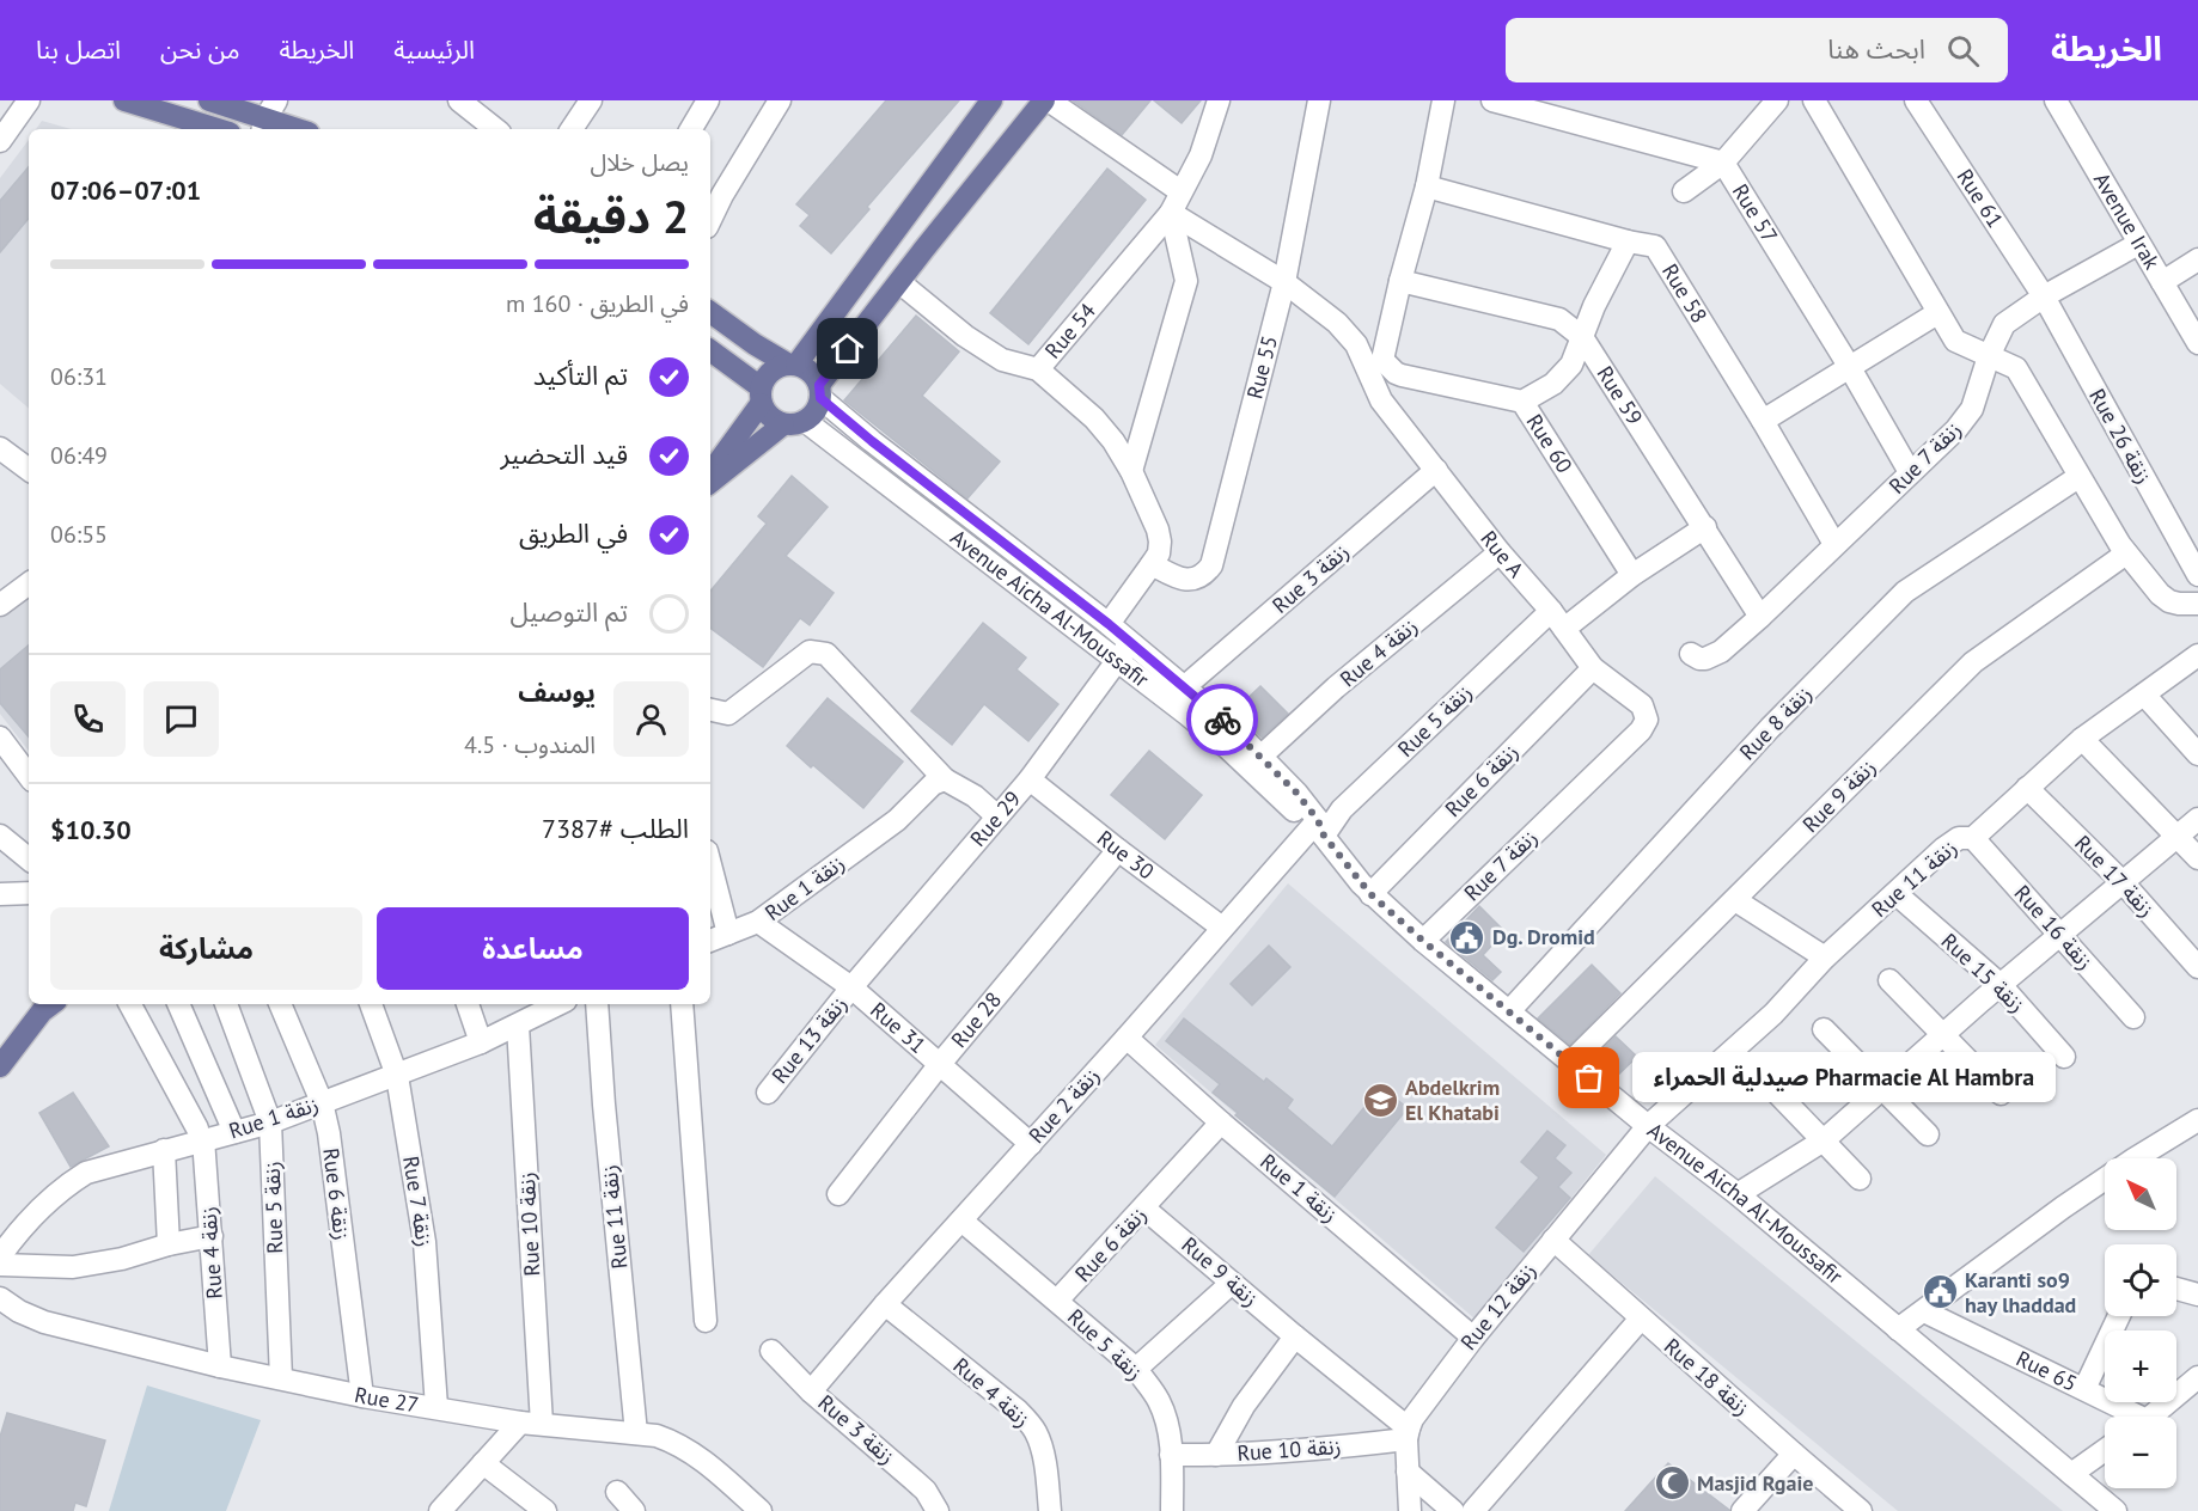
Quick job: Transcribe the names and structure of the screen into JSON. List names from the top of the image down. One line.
{"streets":{"street":["Rue 61","Rue 57","Avenue Irak","Rue 58","Rue 54","Rue 55","Rue 59","Rue 26 زنقة","Rue 60","Rue 7 زنقة","Rue A","Rue 3 زنقة","Avenue Aicha Al-Moussafir","Rue 4 زنقة","Rue 5 زنقة","Rue 8 زنقة","Rue 6 زنقة","Rue 9 زنقة","Rue 29","Rue 30","Rue 17 زنقة","Rue 11 زنقة","Rue 1 زنقة","Rue 16 زنقة","Rue 15 زنقة","Rue 28","Rue 31","Rue 13 زنقة","Rue 2 زنقة","Rue 10 زنقة","Rue 12 زنقة","Rue 65","Rue 18 زنقة","Rue 27"]},"crossings":[["Rue 61","Rue 26 زنقة"],["Rue 61","Rue 7 زنقة"],["Rue 57","Rue 7 زنقة"],["Avenue Irak","Rue 7 زنقة"],["Rue 58","Rue 7 زنقة"],["Rue 54","Rue 55"],["Rue 54","Rue A"],["Rue 54","Avenue Aicha Al-Moussafir"],["Rue 55","Rue A"],["Rue 59","Rue 7 زنقة"],["Rue 26 زنقة","Rue 7 زنقة"],["Rue 60","Rue A"],["Rue 7 زنقة","Rue A"],["Rue 7 زنقة","Avenue Aicha Al-Moussafir"],["Rue 7 زنقة","Rue 1 زنقة"],["Rue 7 زنقة","Rue 27"],["Rue A","Rue 3 زنقة"],["Rue A","Rue 4 زنقة"],["Rue A","Rue 5 زنقة"],["Rue A","Rue 6 زنقة"],["Rue 3 زنقة","Avenue Aicha Al-Moussafir"],["Rue 3 زنقة","Rue 2 زنقة"],["Avenue Aicha Al-Moussafir","Rue 4 زنقة"],["Avenue Aicha Al-Moussafir","Rue 5 زنقة"],["Avenue Aicha Al-Moussafir","Rue 8 زنقة"],["Avenue Aicha Al-Moussafir","Rue 6 زنقة"],["Avenue Aicha Al-Moussafir","Rue 9 زنقة"],["Avenue Aicha Al-Moussafir","Rue 29"],["Avenue Aicha Al-Moussafir","Rue 11 زنقة"],["Avenue Aicha Al-Moussafir","Rue 2 زنقة"],["Avenue Aicha Al-Moussafir","Rue 12 زنقة"],["Rue 4 زنقة","Rue 1 زنقة"],["Rue 4 زنقة","Rue 2 زنقة"],["Rue 4 زنقة","Rue 27"],["Rue 5 زنقة","Rue 6 زنقة"],["Rue 5 زنقة","Rue 1 زنقة"],["Rue 5 زنقة","Rue 2 زنقة"],["Rue 5 زنقة","Rue 10 زنقة"],["Rue 5 زنقة","Rue 27"],["Rue 6 زنقة","Rue 9 زنقة"],["Rue 6 زنقة","Rue 1 زنقة"],["Rue 6 زنقة","Rue 27"],["Rue 9 زنقة","Rue 10 زنقة"],["Rue 9 زنقة","Rue 12 زنقة"],["Rue 29","Rue 30"],["Rue 29","Rue 31"],["Rue 29","Rue 13 زنقة"],["Rue 30","Rue 28"],["Rue 30","Rue 2 زنقة"],["Rue 17 زنقة","Rue 11 زنقة"],["Rue 11 زنقة","Rue 16 زنقة"],["Rue 11 زنقة","Rue 15 زنقة"],["Rue 11 زنقة","Rue 12 زنقة"],["Rue 11 زنقة","Rue 27"],["Rue 1 زنقة","Rue 31"],["Rue 1 زنقة","Rue 2 زنقة"],["Rue 1 زنقة","Rue 10 زنقة"],["Rue 1 زنقة","Rue 12 زنقة"],["Rue 28","Rue 31"],["Rue 31","Rue 13 زنقة"],["Rue 31","Rue 2 زنقة"],["Rue 10 زنقة","Rue 12 زنقة"],["Rue 10 زنقة","Rue 27"],["Rue 12 زنقة","Rue 18 زنقة"]],"places":{"public building":["Dg. Dromid","Karanti so9 hay lhaddad"],"other":["Pharmacie Al Hambra صيدلية الحمراء"],"school or university":["Abdelkrim El Khatabi"],"mosque":["Masjid Rgaie"]},"north":"top left","page":{"header":"الخريطة","search":"ابحث هنا","nav":["الرئيسية","الخريطة","من نحن","اتصل بنا"],"heading":["2 دقيقة","يصل خلال","07:01–07:06"],"panel":["يوسف","المندوب · 4.5","الطلب #7387","$10.30"],"bar":"في الطريق · 160 m","list":[["تم التأكيد","06:31"],["قيد التحضير","06:49"],["في الطريق","06:55"],"تم التوصيل"],"buttons":["مساعدة","مشاركة"],"bubble":"Pharmacie Al Hambra صيدلية الحمراء","map_buttons":["+","−"]}}
